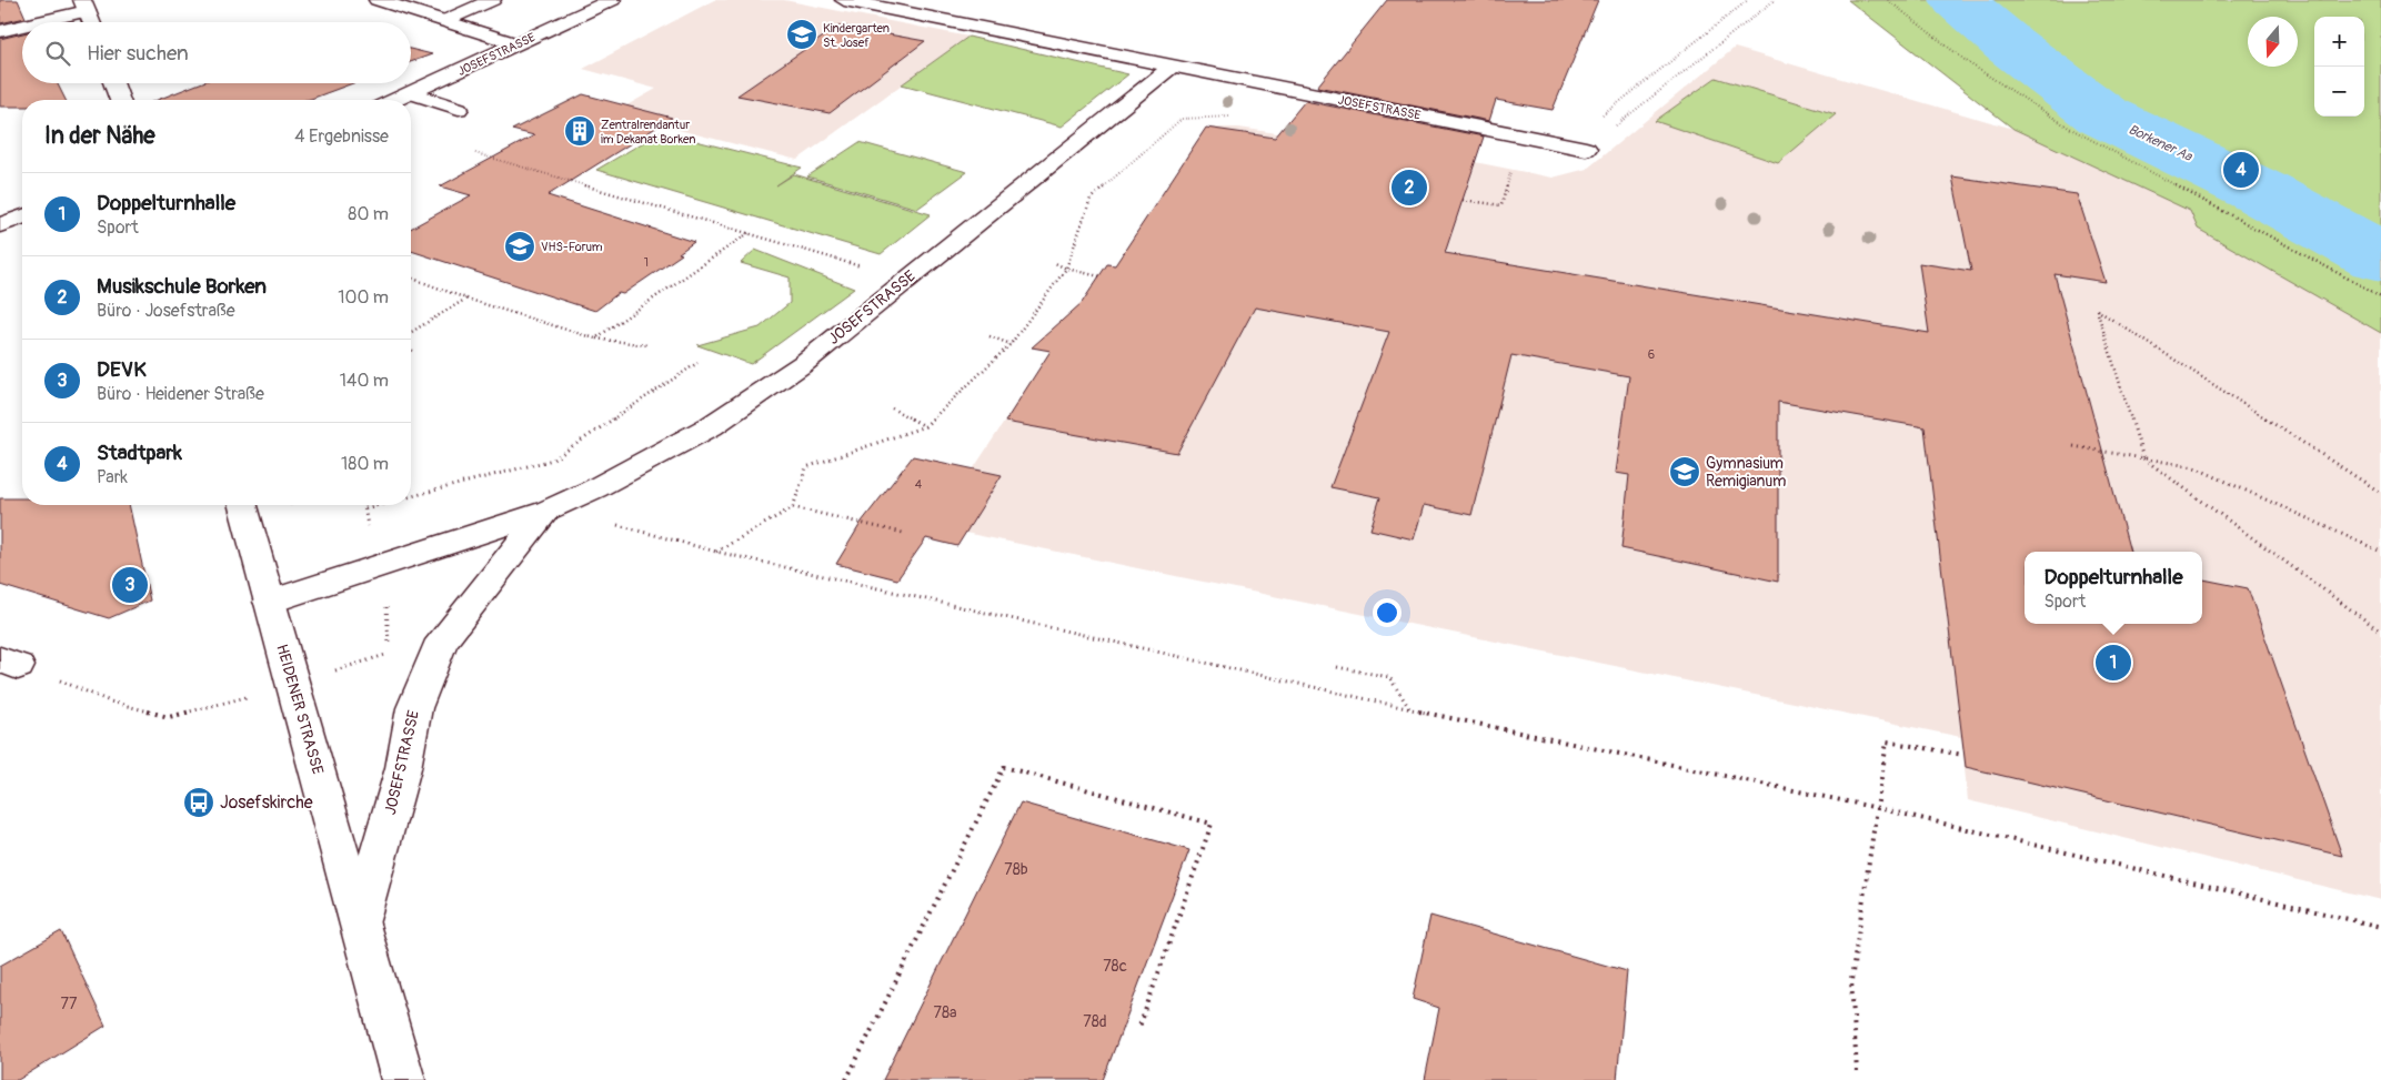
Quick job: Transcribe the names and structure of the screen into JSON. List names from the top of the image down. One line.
{"streets":{"street":["JOSEFSTRASSE","HEIDENER STRASSE"]},"crossings":[["JOSEFSTRASSE","HEIDENER STRASSE"]],"water":["Borkener Aa"],"places":{"school or university":["Kindergarten St. Josef","VHS-Forum","Gymnasium Remigianum"],"building":["Zentralrendantur im Dekanat Borken"],"bus stop":["Josefskirche"]},"house_numbers":["1","6","4","78b","78c","77","78a","78d"],"north":"bottom","page":{"map_buttons":["+","−"],"search":"Hier suchen","heading":["In der Nähe","4 Ergebnisse"],"pins":["4","2","3","1"],"list":[{"mark":"1","name":"Doppelturnhalle","note":"Sport","value":"80 m"},{"mark":"2","name":"Musikschule Borken","note":"Büro · Josefstraße","value":"100 m"},{"mark":"3","name":"DEVK","note":"Büro · Heidener Straße","value":"140 m"},{"mark":"4","name":"Stadtpark","note":"Park","value":"180 m"}],"popup":["Doppelturnhalle","Sport"]}}
